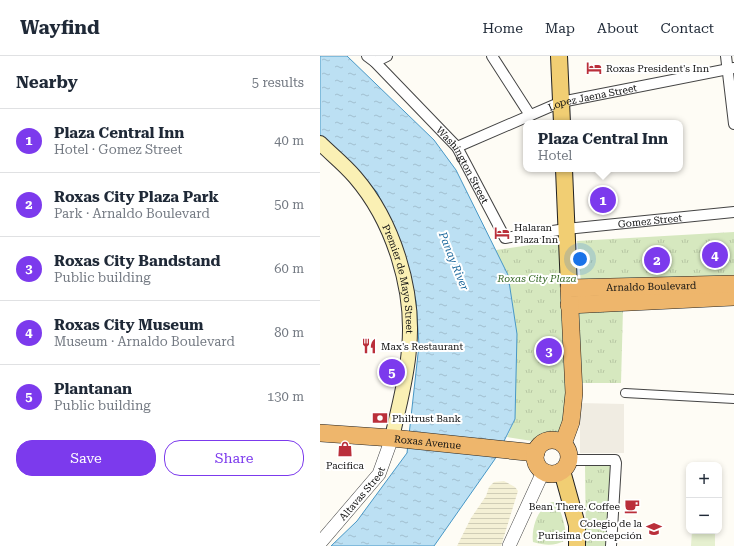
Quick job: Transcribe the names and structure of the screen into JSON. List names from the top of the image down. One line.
{"streets":{"highway":["Arnaldo Boulevard","Roxas Avenue"],"main road":["Premier de Mayo Street"],"street":["Lopez Jaena Street","Washington Street","Gomez Street","Altavas Street"]},"crossings":[["Lopez Jaena Street","Washington Street"],["Washington Street","Gomez Street"],["Premier de Mayo Street","Roxas Avenue"],["Premier de Mayo Street","Altavas Street"],["Roxas Avenue","Altavas Street"]],"water":["Panay River"],"parks":["Roxas City Plaza"],"places":{"hotel":["Roxas President's Inn","Halaran Plaza Inn"],"restaurant":["Max's Restaurant"],"bank":["Philtrust Bank"],"shop":["Pacifica"],"cafe":["Bean There. Coffee"],"school or university":["Colegio de la Purisima Concepción"]},"page":{"header":"Wayfind","nav":["Home","Map","About","Contact"],"heading":["Nearby","5 results"],"list":[{"mark":"1","name":"Plaza Central Inn","note":"Hotel · Gomez Street","value":"40 m"},{"mark":"2","name":"Roxas City Plaza Park","note":"Park · Arnaldo Boulevard","value":"50 m"},{"mark":"3","name":"Roxas City Bandstand","note":"Public building","value":"60 m"},{"mark":"4","name":"Roxas City Museum","note":"Museum · Arnaldo Boulevard","value":"80 m"},{"mark":"5","name":"Plantanan","note":"Public building","value":"130 m"}],"popup":["Plaza Central Inn","Hotel"],"pins":["1","4","2","3","5"],"buttons":["Save","Share"],"map_buttons":["+","−"]}}
